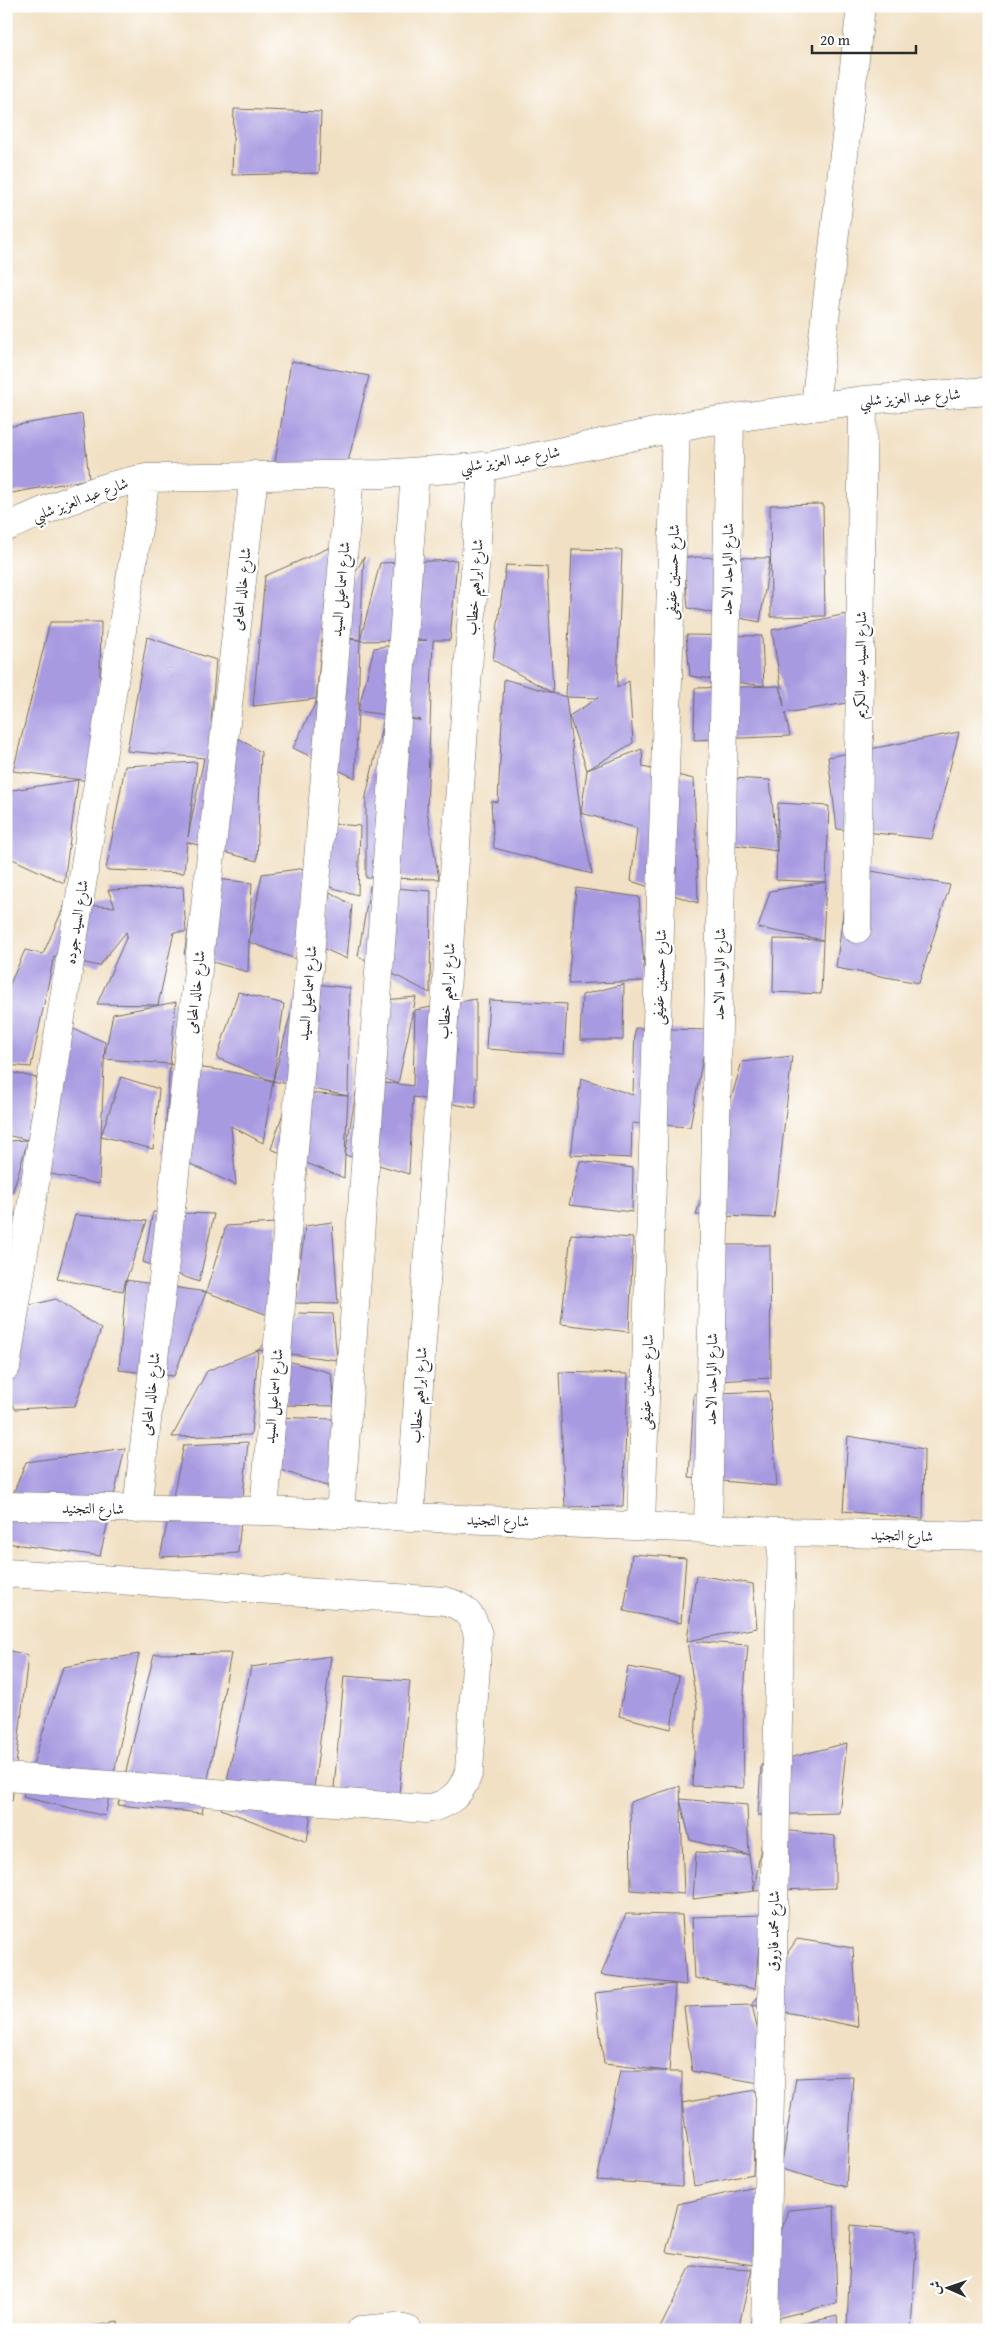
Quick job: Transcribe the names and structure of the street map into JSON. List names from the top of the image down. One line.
{"streets":{"street":["شارع عبد العزيز شلبي","شارع الواحد الاحد","شارع حسنين عفيفى","شارع ابراهيم خطاب","شارع خالد المحامى","شارع اسماعيل السيد","شارع السيد عبد الكريم","شارع السيد جوده","شارع التجنيد","شارع محمد فاروق"]},"crossings":[["شارع عبد العزيز شلبي","شارع الواحد الاحد"],["شارع عبد العزيز شلبي","شارع حسنين عفيفى"],["شارع عبد العزيز شلبي","شارع ابراهيم خطاب"],["شارع عبد العزيز شلبي","شارع خالد المحامى"],["شارع عبد العزيز شلبي","شارع اسماعيل السيد"],["شارع عبد العزيز شلبي","شارع السيد عبد الكريم"],["شارع عبد العزيز شلبي","شارع السيد جوده"],["شارع الواحد الاحد","شارع التجنيد"],["شارع حسنين عفيفى","شارع التجنيد"],["شارع ابراهيم خطاب","شارع التجنيد"],["شارع خالد المحامى","شارع التجنيد"],["شارع اسماعيل السيد","شارع التجنيد"],["شارع التجنيد","شارع محمد فاروق"]],"scale_bar":"20 m","north":"left"}
